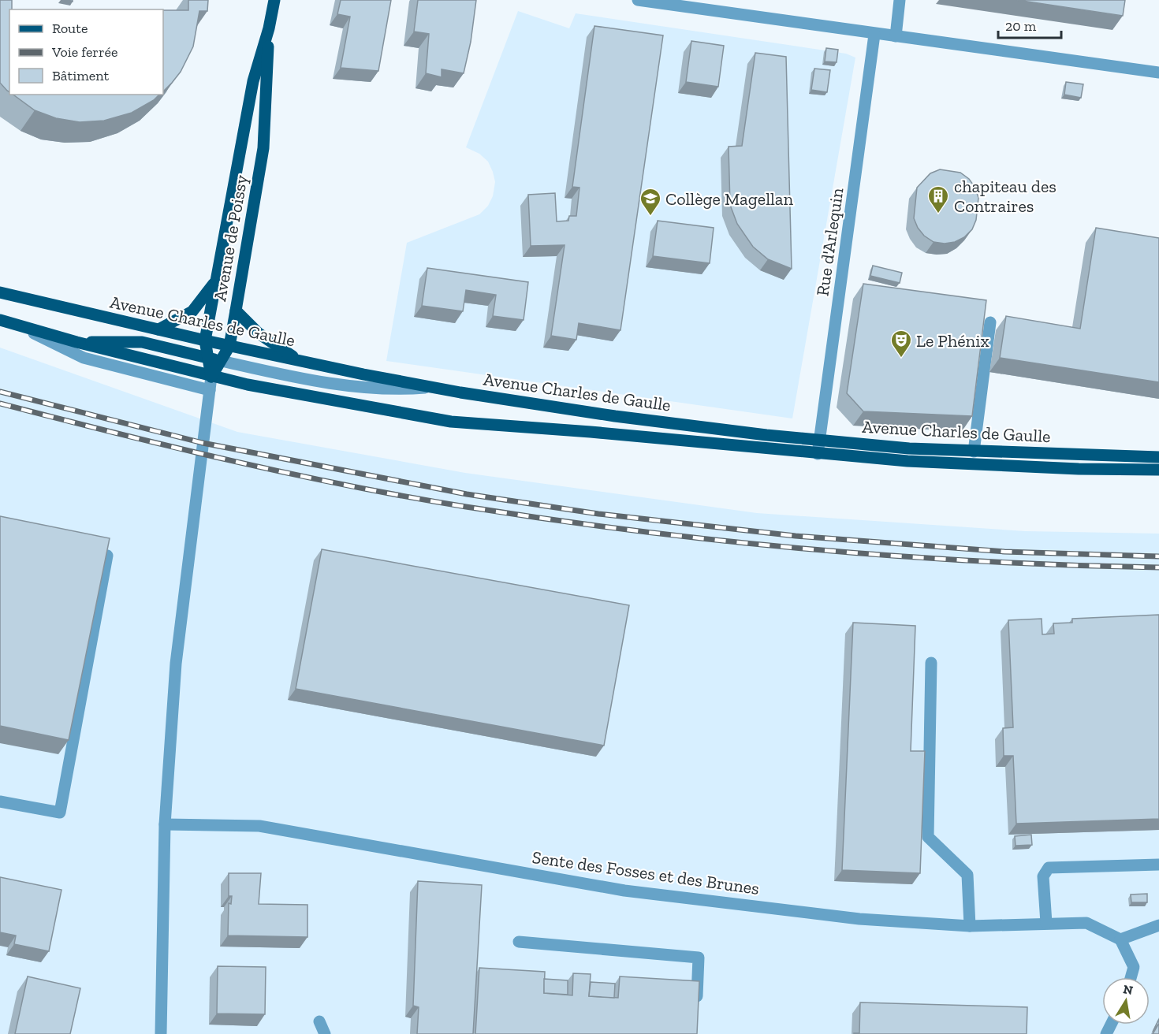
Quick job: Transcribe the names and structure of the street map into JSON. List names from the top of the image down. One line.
{"streets":{"main road":["Avenue de Poissy","Avenue Charles de Gaulle"],"street":["Rue d'Arlequin","Sente des Fosses et des Brunes"]},"crossings":[["Avenue de Poissy","Avenue Charles de Gaulle"],["Rue d'Arlequin","Avenue Charles de Gaulle"]],"places":{"building":["chapiteau des Contraires"],"school or university":["Collège Magellan"],"theatre":["Le Phénix"]},"legend":["Route","Voie ferrée","Bâtiment"],"scale_bar":"20 m","north":"top"}
